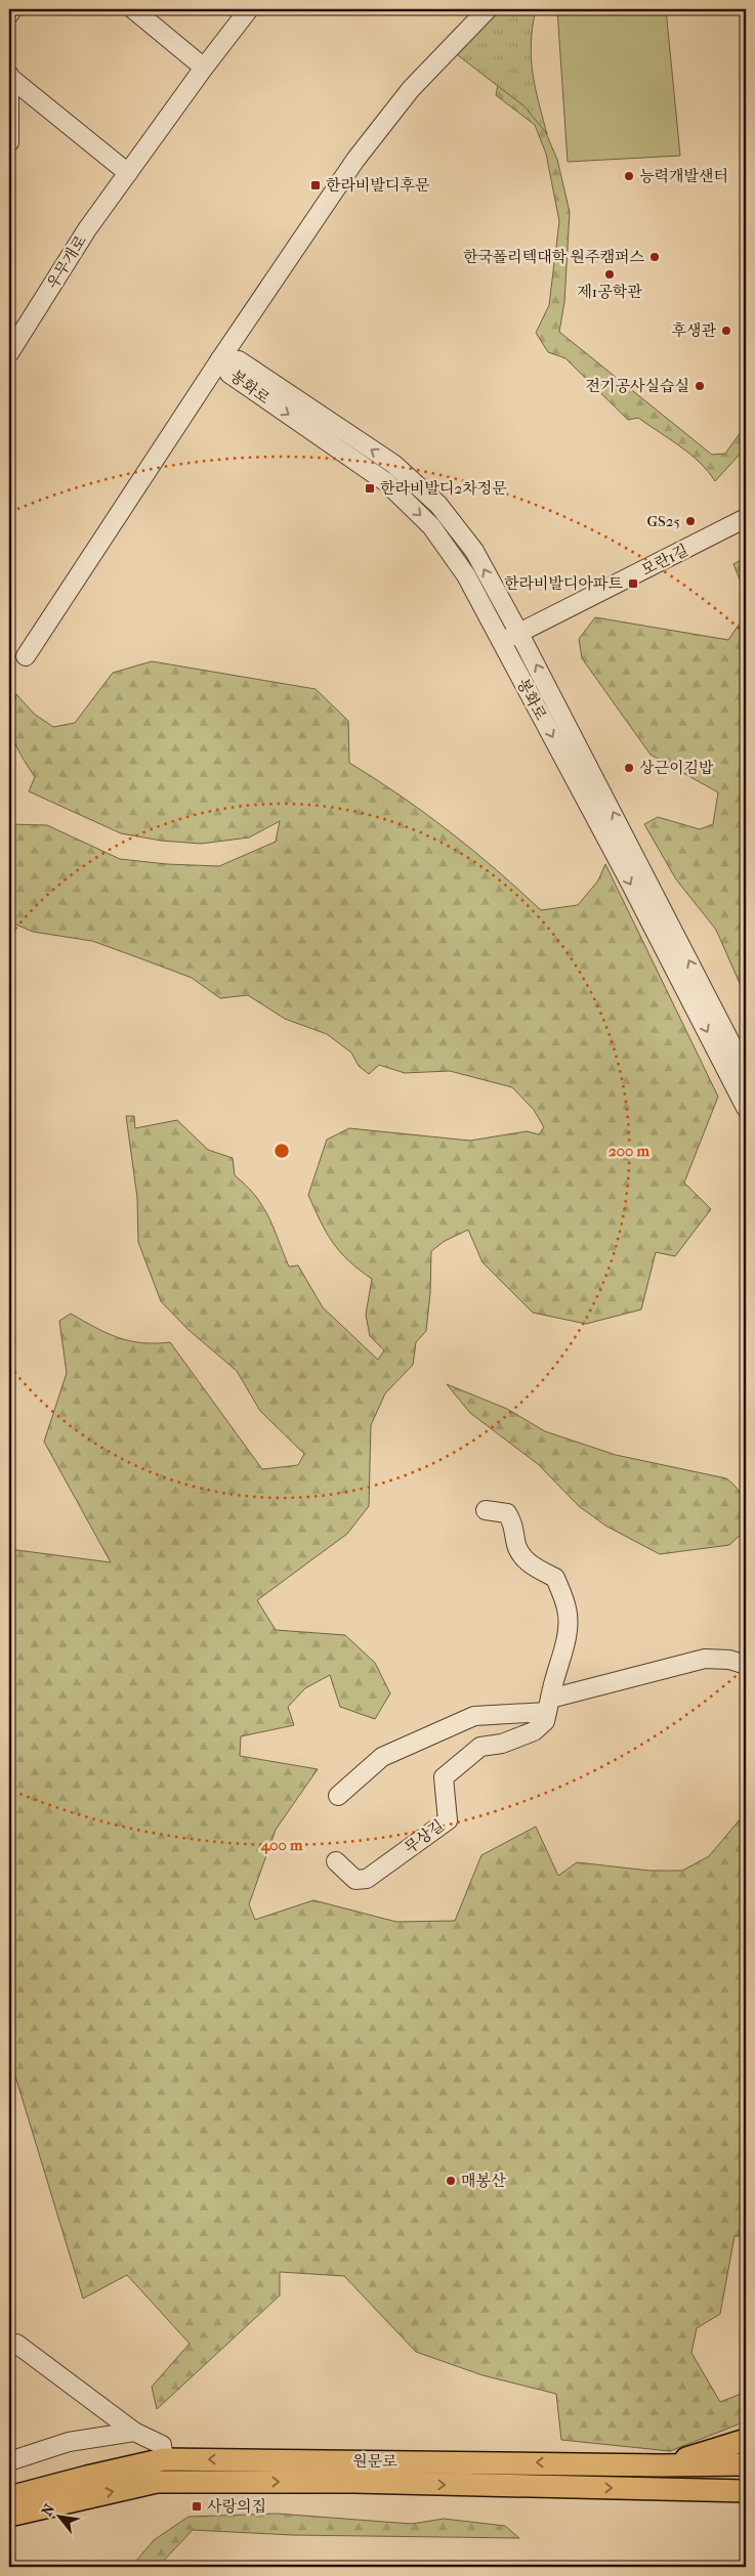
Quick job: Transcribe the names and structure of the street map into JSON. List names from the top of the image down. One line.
{"streets":{"main road":["원문로"],"street":["우무개로","봉화로","모란1길","무상길"]},"crossings":[["봉화로","모란1길"]],"places":{"other":["능력개발샌터","한국폴리텍대학 원주캠퍼스","제1공학관","후생관","전기공사실습실","GS25","상근이김밥","매봉산"],"transit":["한라비발디후문","한라비발디2차정문","한라비발디아파트","사랑의집"]},"north":"top left","rings":["200 m","400 m"]}
